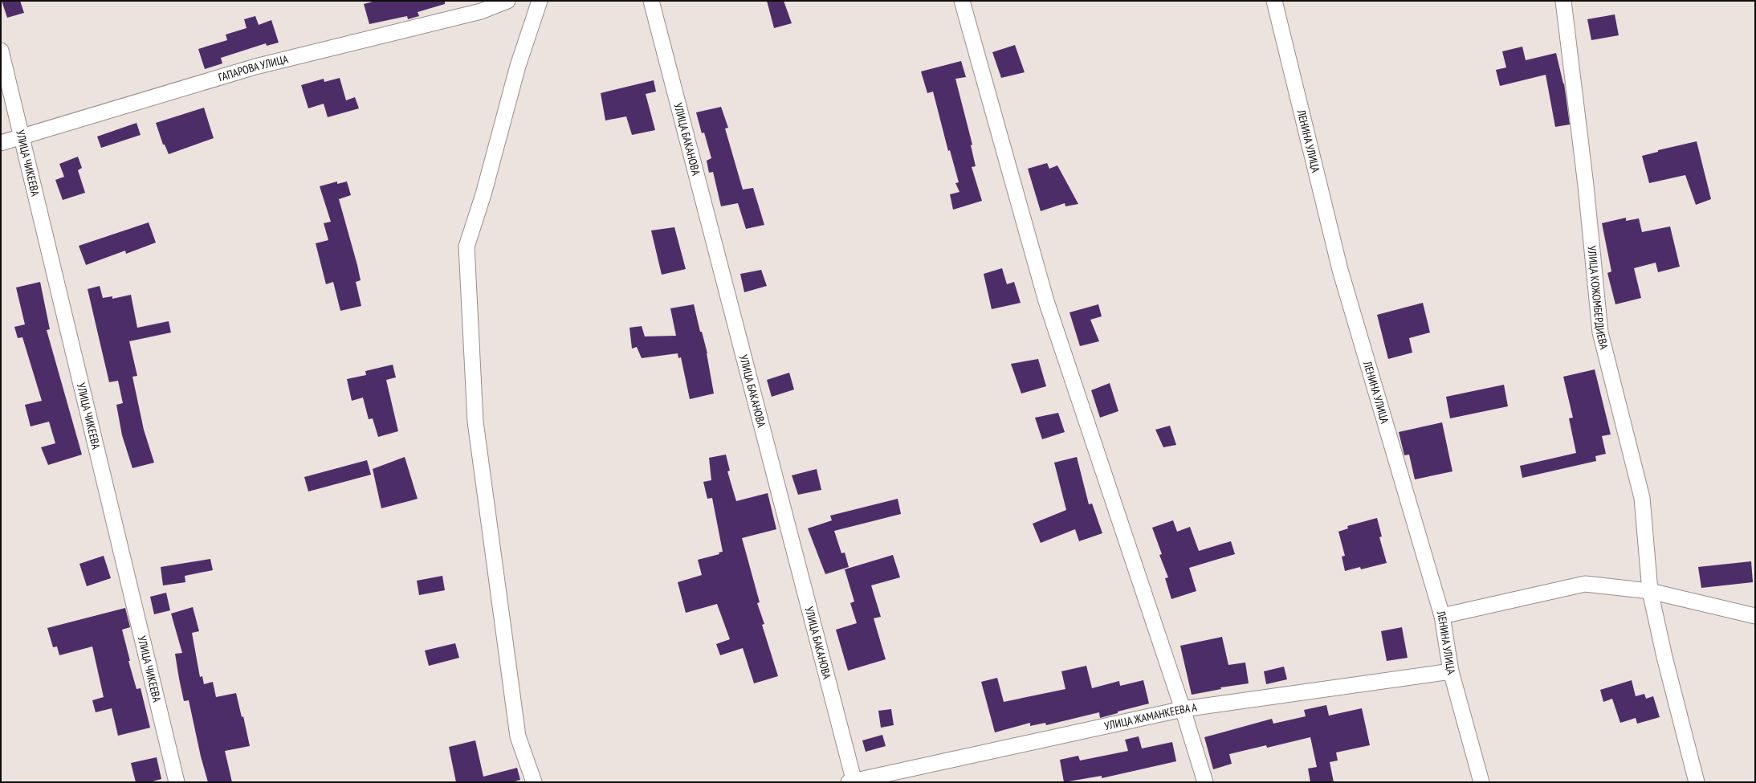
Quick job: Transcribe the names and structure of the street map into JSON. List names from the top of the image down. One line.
{"streets":{"street":["ГАПАРОВА УЛИЦА","УЛИЦА БАКАНОВА","ЛЕНИНА УЛИЦА","УЛИЦА ЧИКЕЕВА","УЛИЦА КОЖОМБЕРДИЕВА","УЛИЦА ЖАМАНКЕЕВА А"]},"crossings":[["ГАПАРОВА УЛИЦА","УЛИЦА ЧИКЕЕВА"],["УЛИЦА БАКАНОВА","УЛИЦА ЖАМАНКЕЕВА А"],["ЛЕНИНА УЛИЦА","УЛИЦА ЖАМАНКЕЕВА А"]]}
